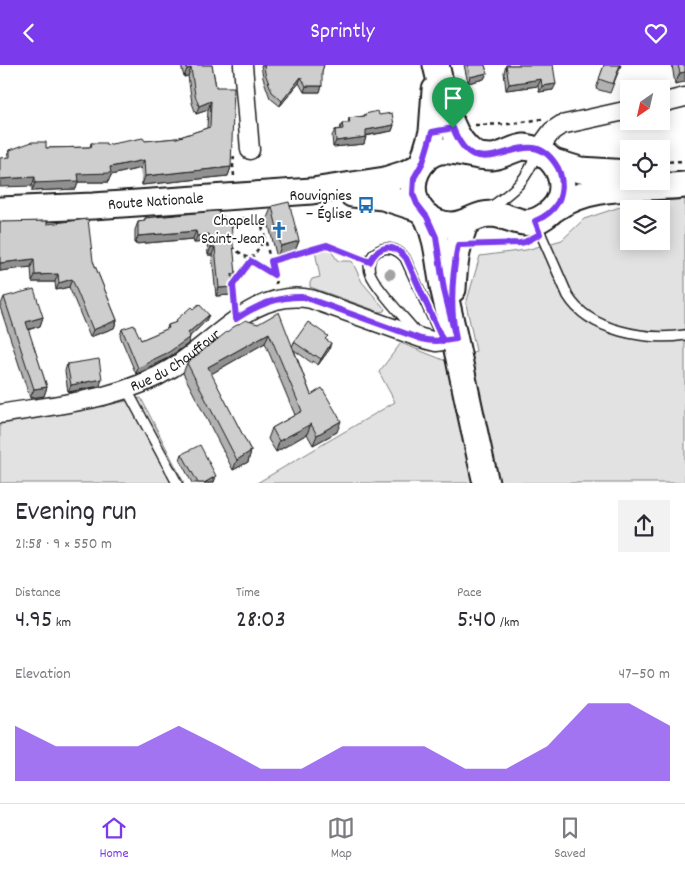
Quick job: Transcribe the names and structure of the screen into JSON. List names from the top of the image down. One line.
{"streets":{"main road":["Route Nationale"],"street":["Rue du Chauffour"]},"places":{"bus stop":["Rouvignies – Église"],"church":["Chapelle Saint-Jean"]},"north":"bottom left","page":{"header":"Sprintly","heading":["Evening run","21:58 · 9 × 550 m"],"stats":[["Distance","4.95 km"],["Time","28:03"],["Pace","5:40 /km"]],"chart":["Elevation","47–50 m"],"tabs":["Home","Map","Saved"]}}
